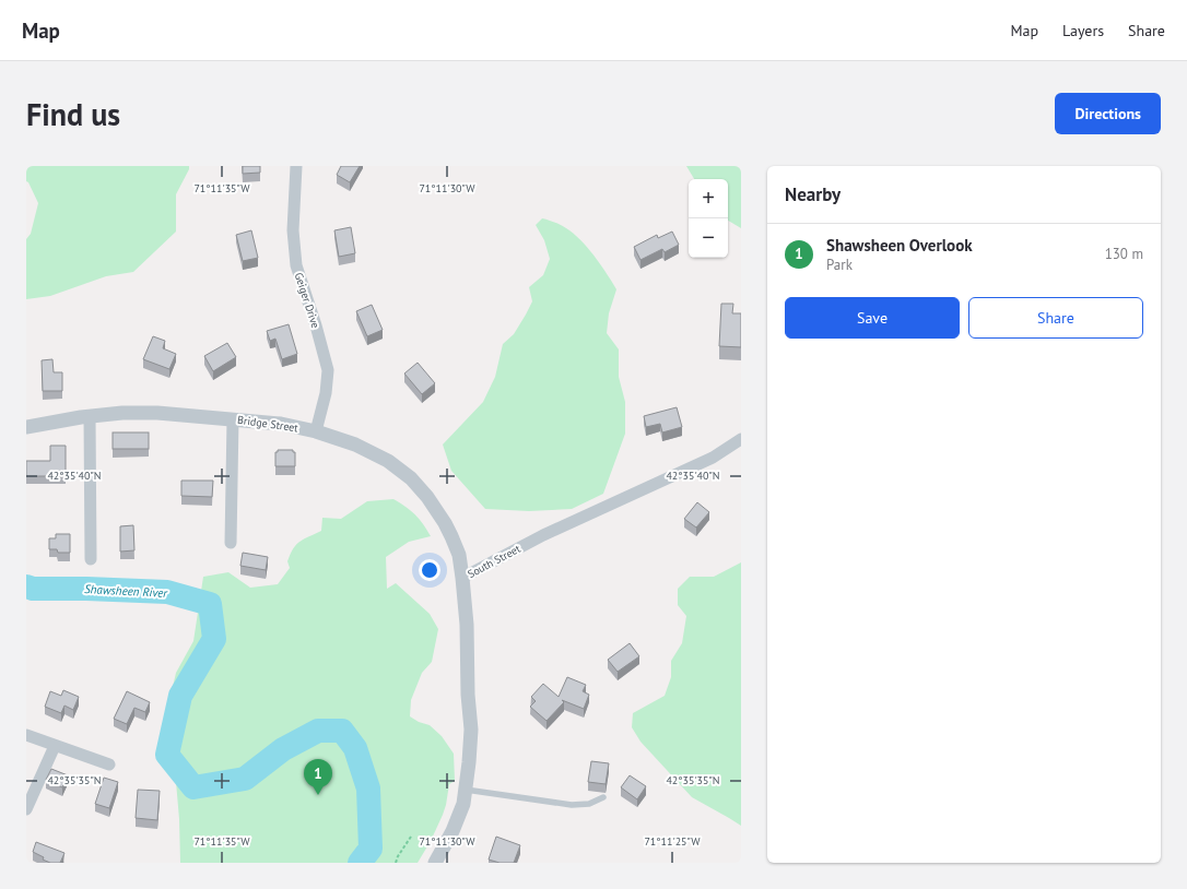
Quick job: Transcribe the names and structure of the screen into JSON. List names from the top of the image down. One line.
{"streets":{"street":["Geiger Drive","Bridge Street","South Street"]},"crossings":[["Geiger Drive","Bridge Street"],["Bridge Street","South Street"]],"water":["Shawsheen River"],"page":{"header":"Map","nav":["Map","Layers","Share"],"buttons":["Directions",["Save","Share"]],"title":"Find us","heading":"Nearby","map_buttons":["+","−"],"list":[{"mark":"1","name":"Shawsheen Overlook","note":"Park","value":"130 m"}],"pins":"1"},"coordinates":["71°11'35\"W","71°11'30\"W","42°35'40\"N","42°35'35\"N","71°11'25\"W"]}
